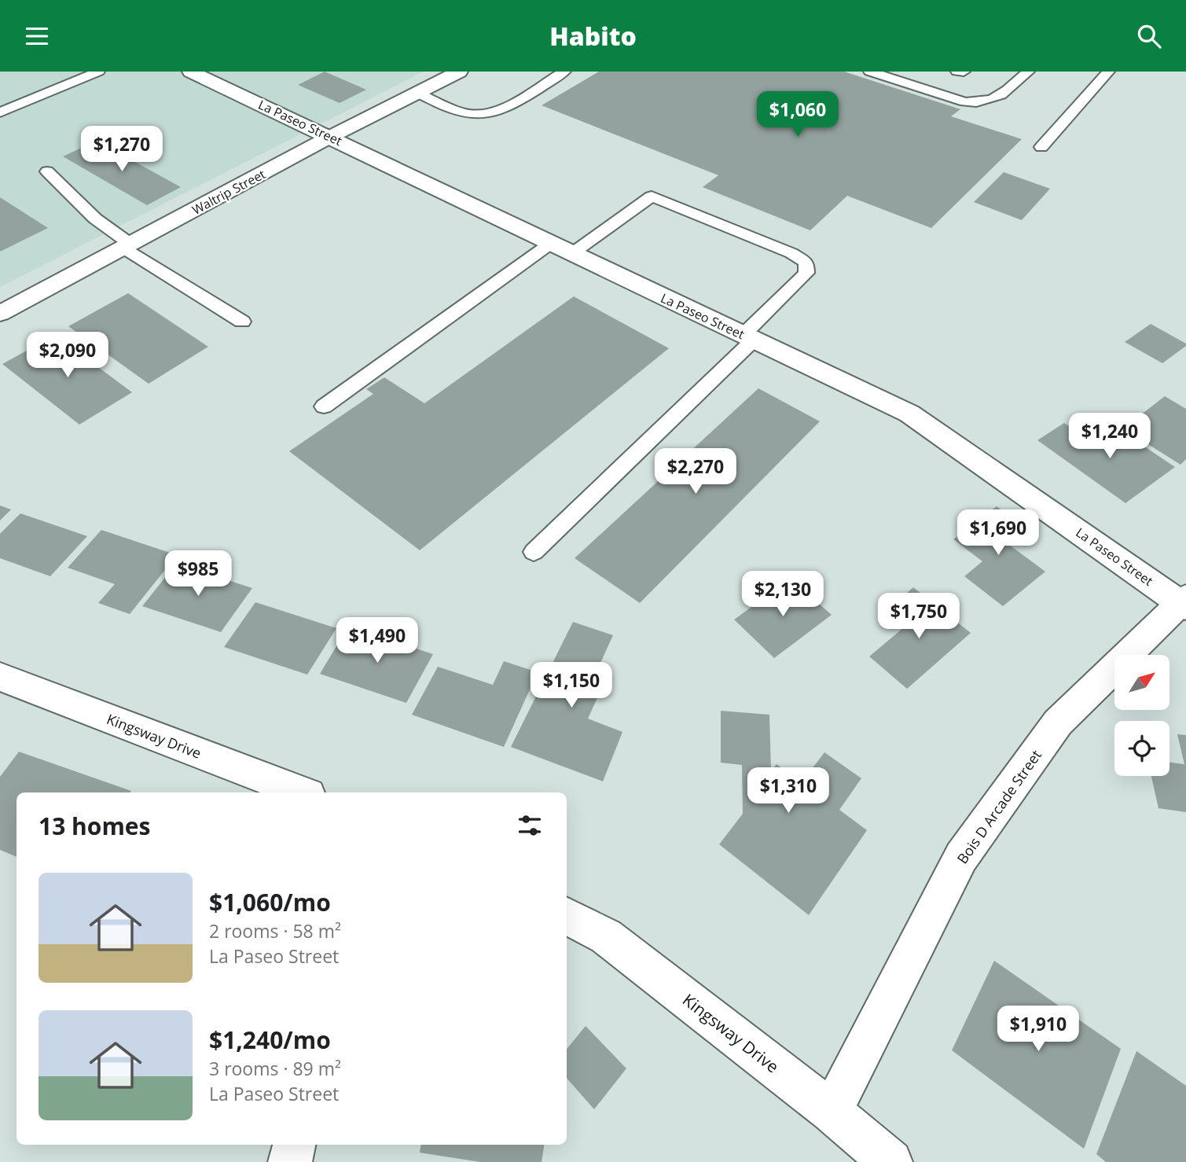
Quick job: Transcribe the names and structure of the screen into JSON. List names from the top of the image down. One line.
{"streets":{"street":["La Paseo Street","Waltrip Street","Kingsway Drive","Bois D Arcade Street"]},"crossings":[["La Paseo Street","Waltrip Street"],["La Paseo Street","Bois D Arcade Street"],["Kingsway Drive","Bois D Arcade Street"]],"north":"top right","page":{"header":"Habito","price":["$1,060","$1,270","$2,090","$1,240","$2,270","$1,690","$985","$2,130","$1,750","$1,490","$1,150","$1,310","$1,910"],"heading":"13 homes","list":[{"name":"$1,060/mo","note":"2 rooms · 58 m² · La Paseo Street"},{"name":"$1,240/mo","note":"3 rooms · 89 m² · La Paseo Street"}]}}
